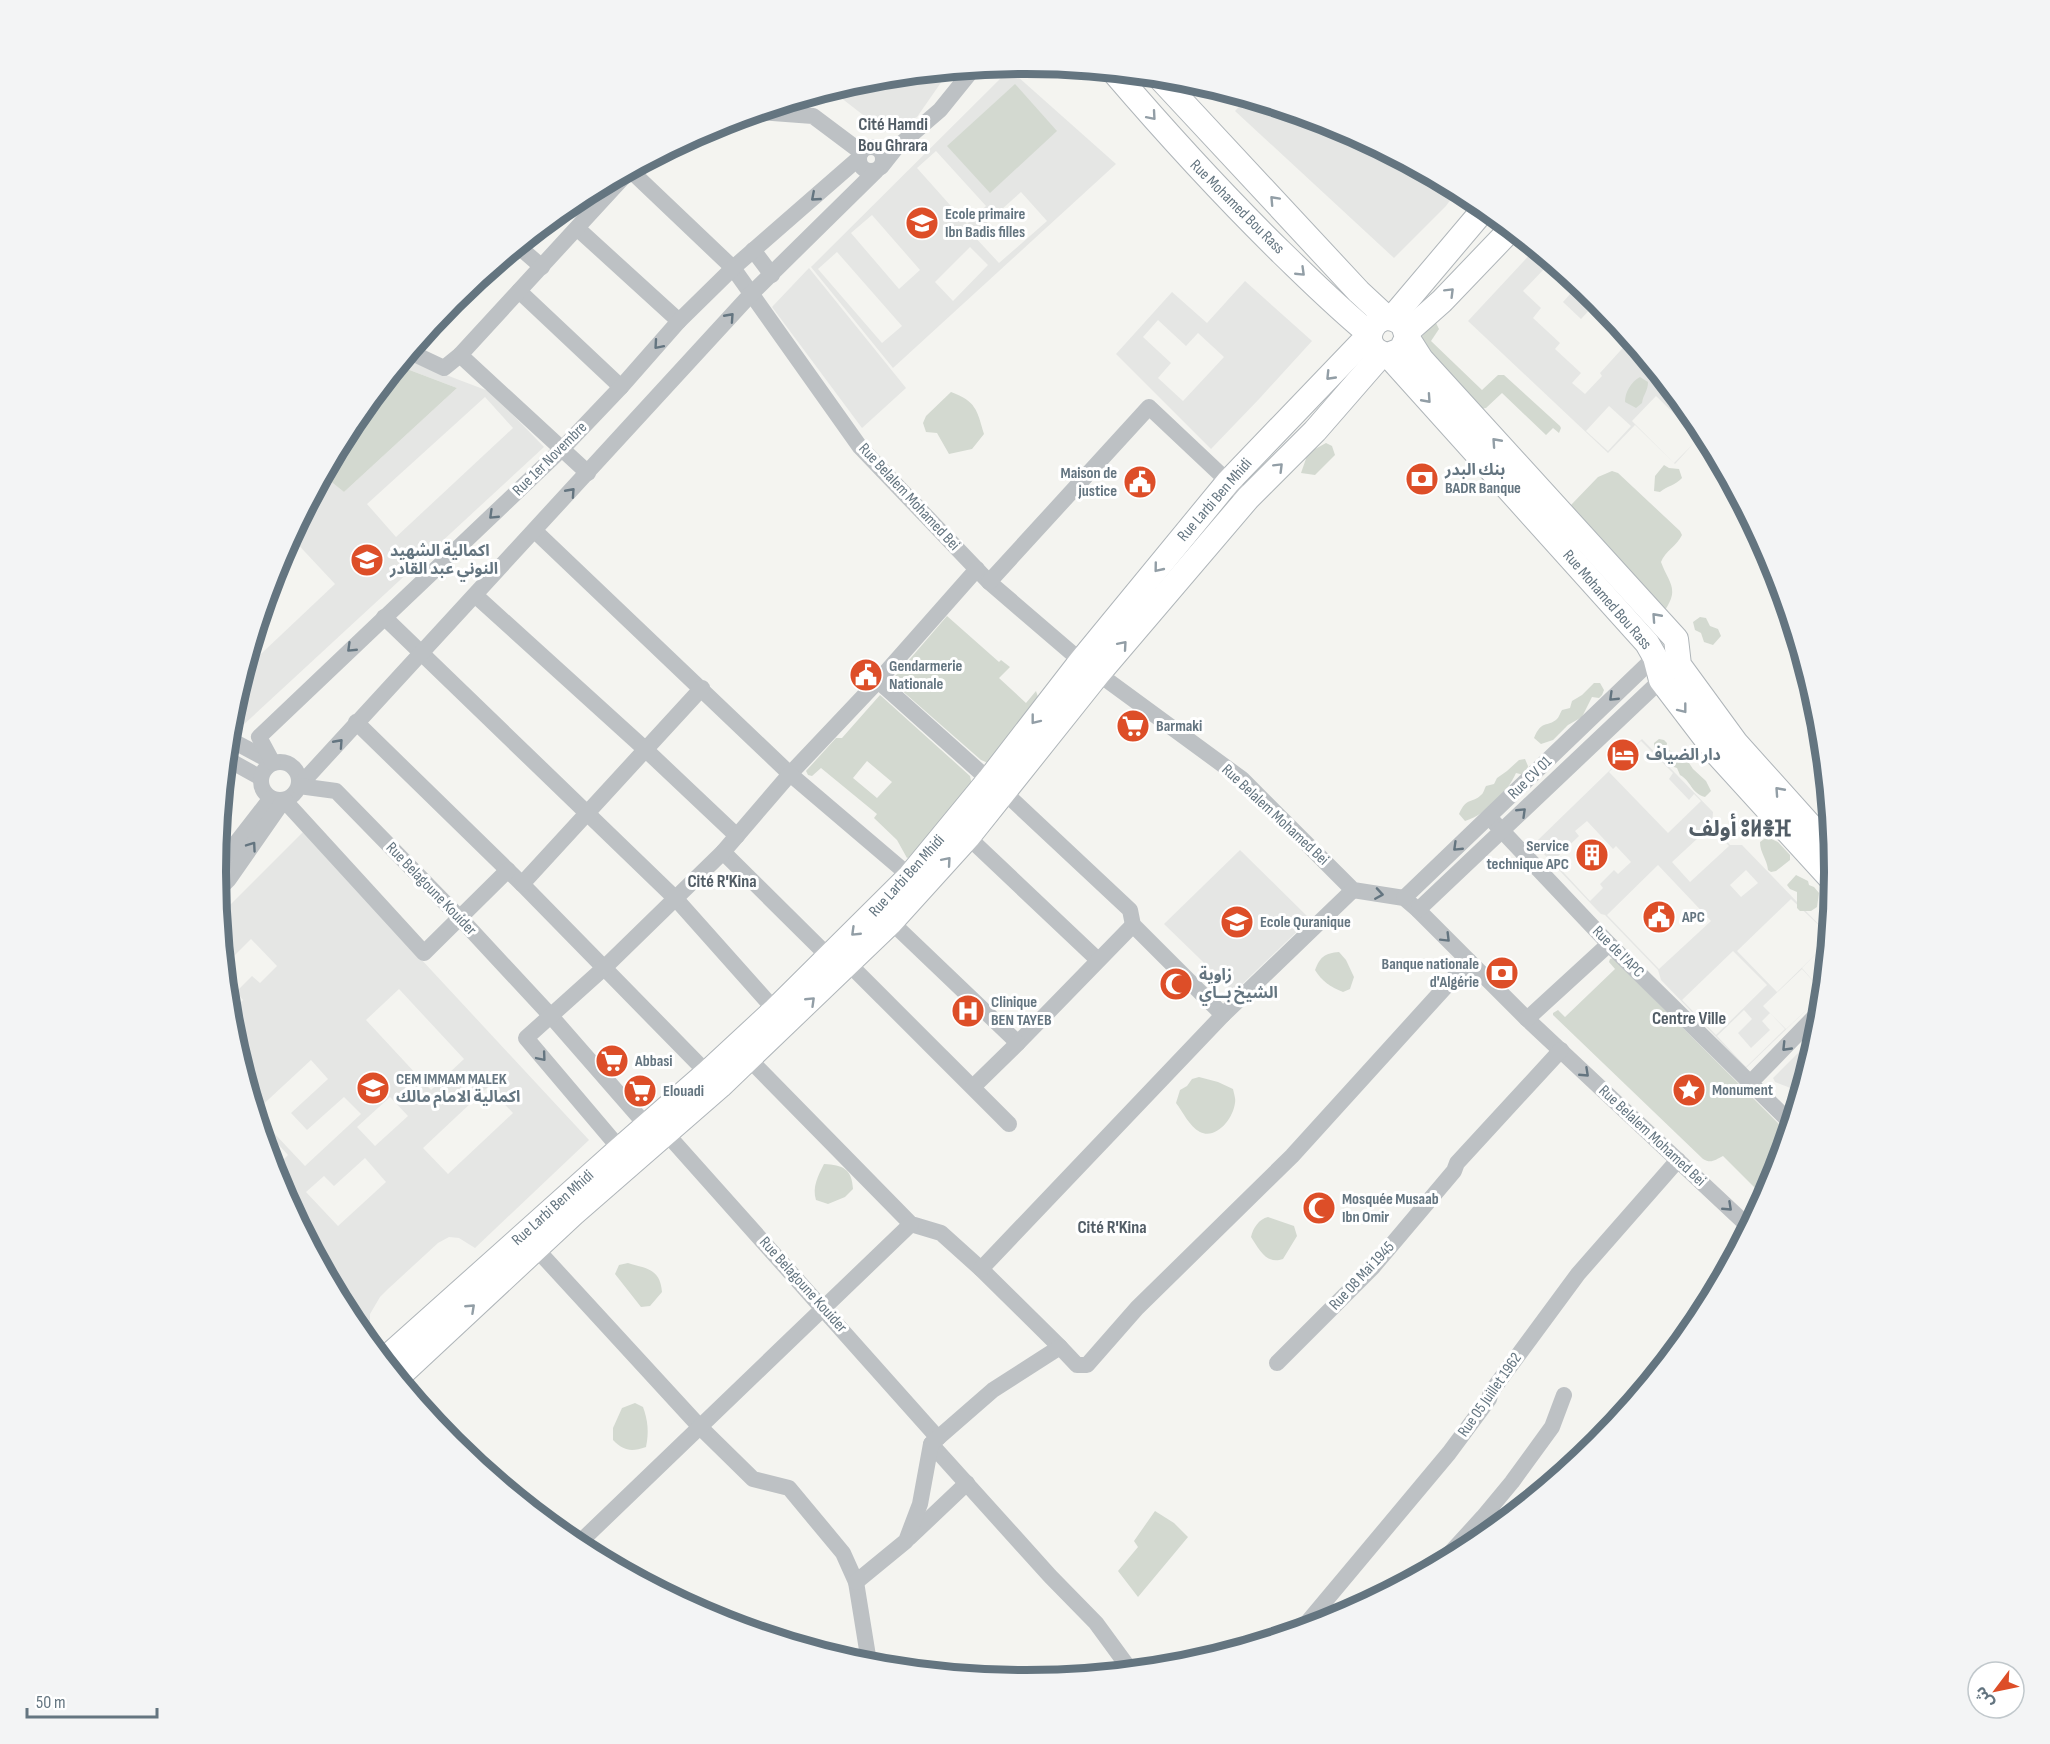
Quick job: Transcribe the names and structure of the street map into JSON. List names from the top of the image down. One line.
{"streets":{"street":["Rue Mohamed Bou Rass","Rue 1er Novembre","Rue Belalem Mohamed Bei","Rue Larbi Ben Mhidi","Rue CV 01","Rue Belagoune Kouider","Rue de l'APC","Rue 08 Mai 1945","Rue 05 Juillet 1962"]},"crossings":[["Rue Mohamed Bou Rass","Rue Larbi Ben Mhidi"],["Rue Mohamed Bou Rass","Rue CV 01"],["Rue 1er Novembre","Rue Belalem Mohamed Bei"],["Rue 1er Novembre","Rue Belagoune Kouider"],["Rue Belalem Mohamed Bei","Rue Larbi Ben Mhidi"],["Rue Belalem Mohamed Bei","Rue CV 01"],["Rue Belalem Mohamed Bei","Rue 08 Mai 1945"],["Rue Belalem Mohamed Bei","Rue 05 Juillet 1962"],["Rue Larbi Ben Mhidi","Rue Belagoune Kouider"],["Rue CV 01","Rue de l'APC"]],"districts":["Cité Hamdi Bou Ghrara","أولف ⵓⵍⴻⴼ","Cité R'Kina","Centre Ville","Cité R'Kina"],"places":{"school or university":["Ecole primaire Ibn Badis filles","اكمالية الشهيد النوني عبد القادر","Ecole Quranique","CEM IMMAM MALEK اكمالية الامام مالك"],"bank":["بنك البدر BADR Banque","Banque nationale d'Algérie"],"public building":["Maison de justice","Gendarmerie Nationale","APC"],"supermarket":["Barmaki","Abbasi","Elouadi"],"hotel":["دار الضياف"],"building":["Service technique APC"],"mosque":["زاوية الشيخ بــاي","Mosquée Musaab Ibn Omir"],"hospital":["Clinique BEN TAYEB"],"place":["Monument"]},"scale_bar":"50 m","north":"bottom left"}
